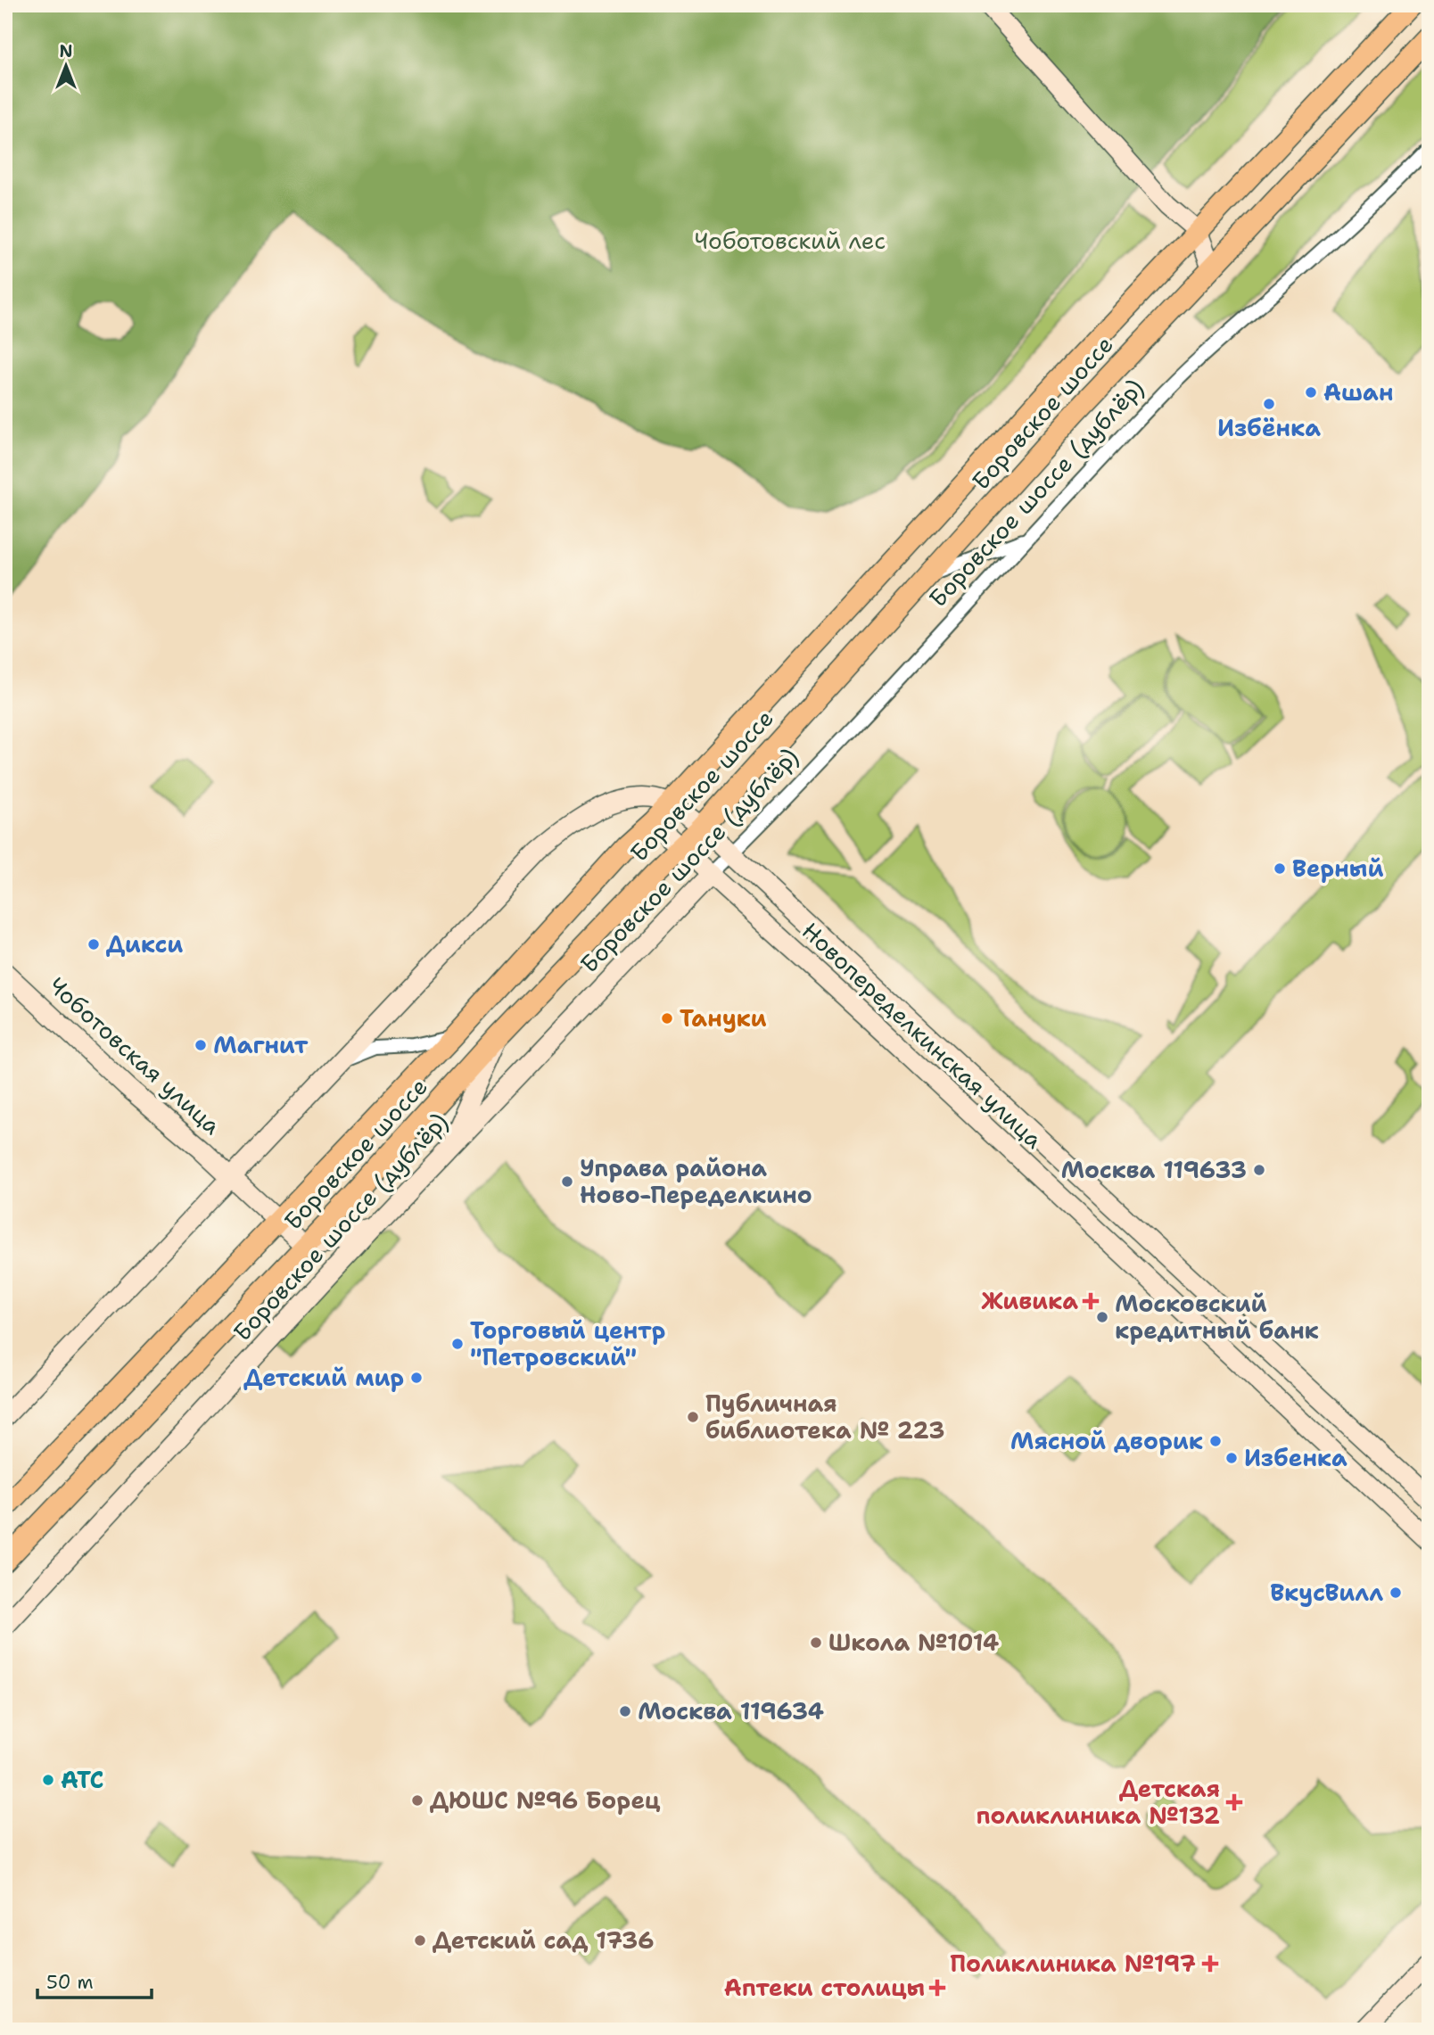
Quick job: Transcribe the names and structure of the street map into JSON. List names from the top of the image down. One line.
{"streets":{"main road":["Боровское шоссе","Боровское шоссе (дублёр)","Новопеределкинская улица","Чоботовская улица"]},"crossings":[["Боровское шоссе","Новопеределкинская улица"],["Боровское шоссе","Чоботовская улица"],["Боровское шоссе (дублёр)","Новопеределкинская улица"]],"parks":["Чоботовский лес"],"places":{"other":["Ашан","Избёнка","Верный","Дикси","Тануки","Магнит","Москва 119633","Управа района Ново-Переделкино","Московский кредитный банк","Торговый центр \"Петровский\"","Детский мир","Публичная библиотека № 223","Мясной дворик","Избенка","ВкусВилл","Школа №1014","Москва 119634","АТС","ДЮШС №96 Борец","Детский сад 1736"],"health":["Живика","Детская поликлиника №132","Поликлиника №197","Аптеки столицы"]},"scale_bar":"50 m","north":"top"}
